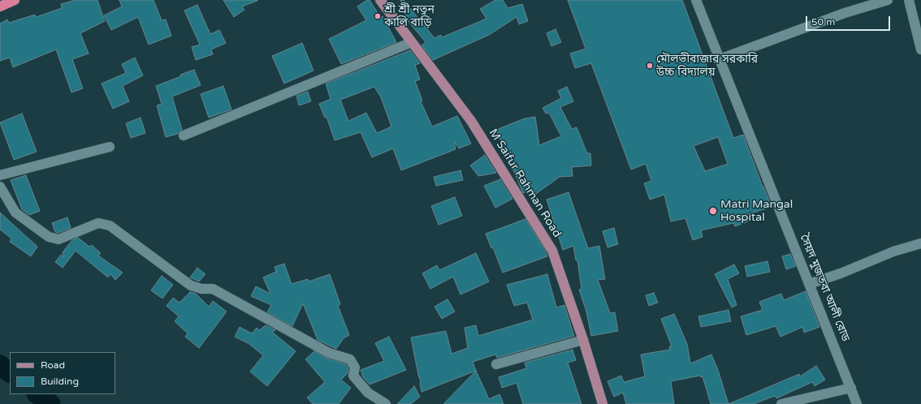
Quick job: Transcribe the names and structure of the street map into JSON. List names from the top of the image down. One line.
{"streets":{"main road":["M Saifur Rahman Road"],"street":["সৈয়দ মুজতবা আলী রোড"]},"places":["শ্রী শ্রী নতুন কালি বাড়ি","মৌলভীবাজার সরকারি উচ্চ বিদ্যালয়","Matri Mangal Hospital"],"legend":["Road","Building"],"scale_bar":"50 m"}
